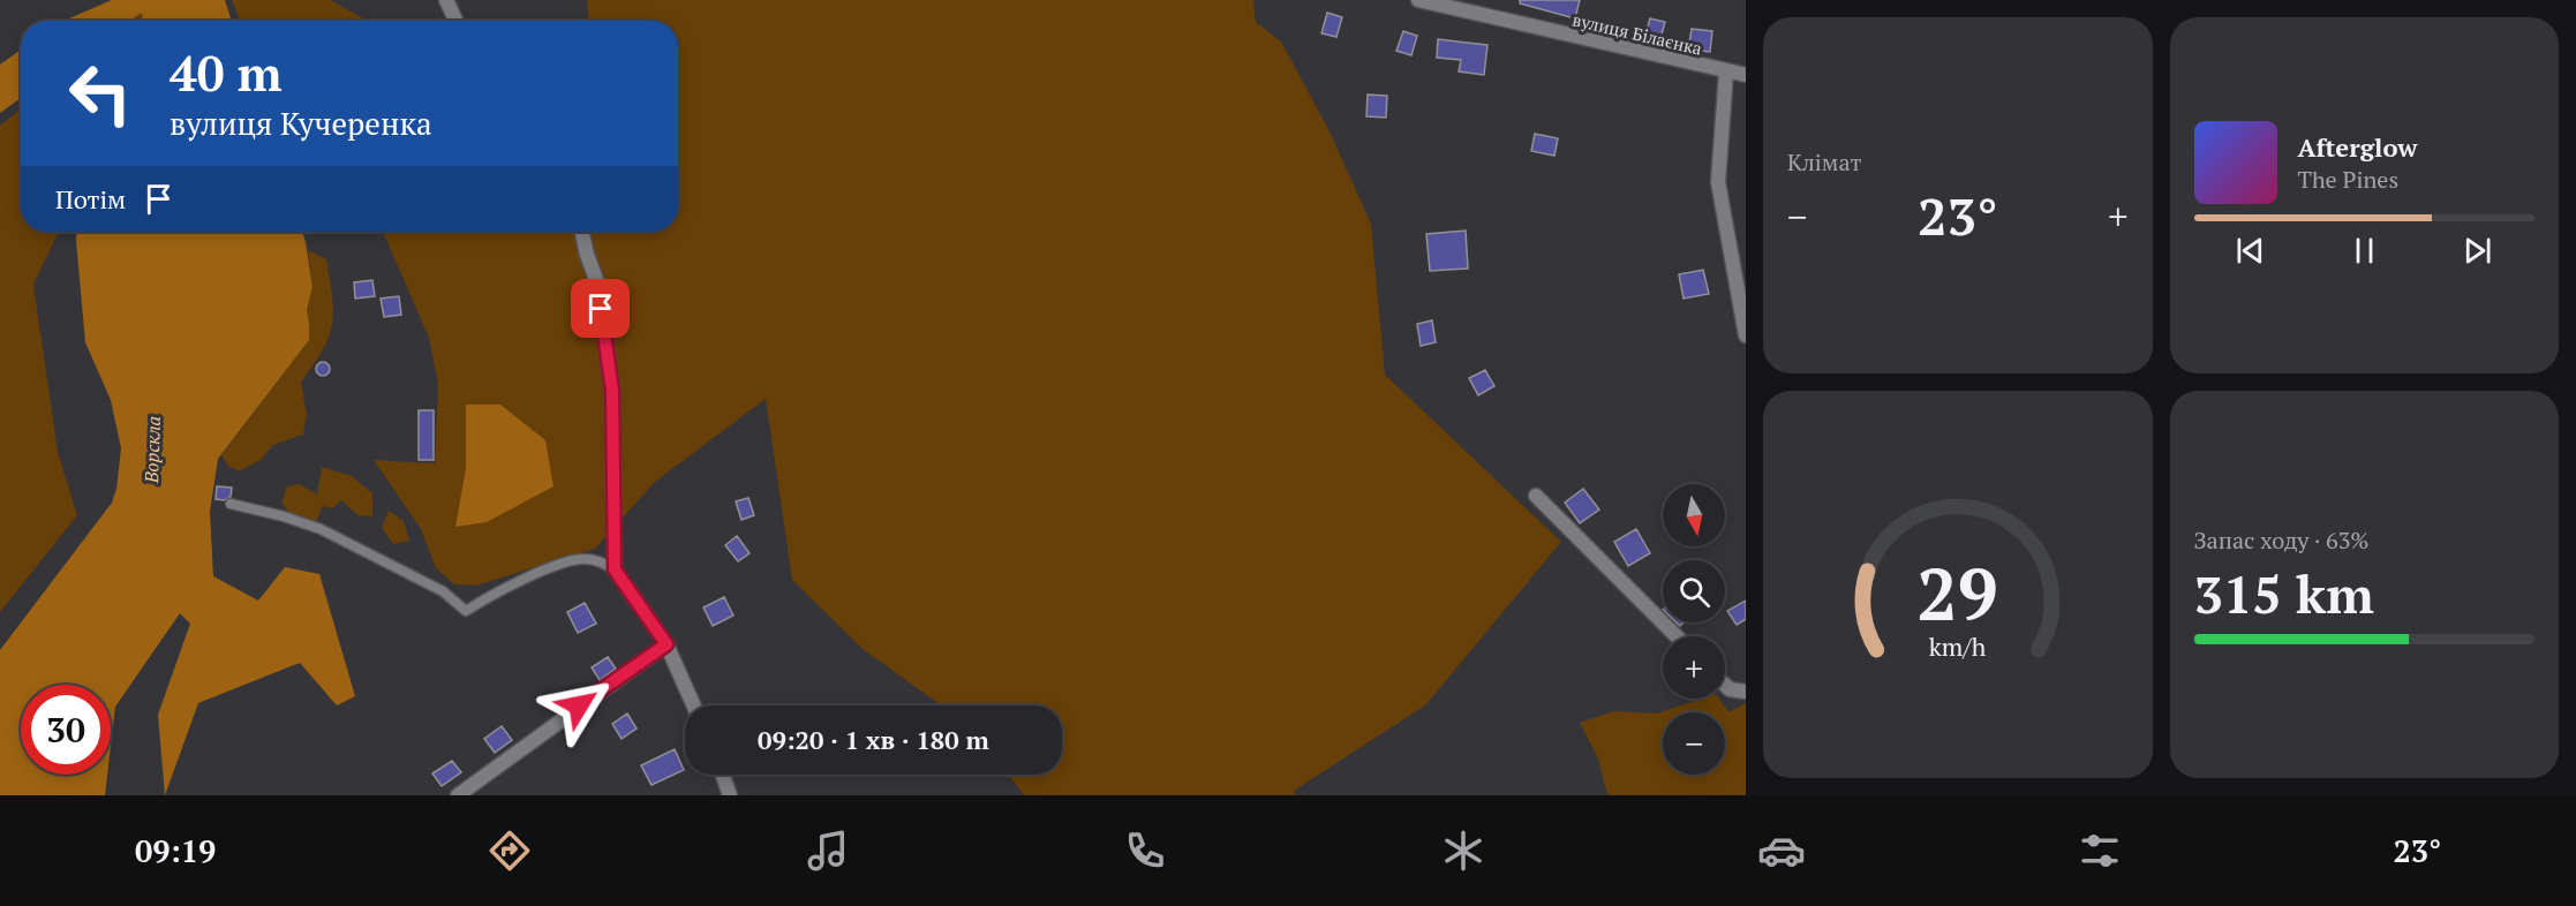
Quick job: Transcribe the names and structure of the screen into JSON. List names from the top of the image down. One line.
{"streets":{"street":["вулиця Білаєнка"]},"water":["Ворскла"],"north":"bottom","page":{"tile":["Клімат",["Запас ходу · 63%","315 km"]],"turn":["40 m","вулиця Кучеренка"],"song":["Afterglow","The Pines"],"then":"Потім","heat":["−","23°","+"],"map_buttons":["+","−"],"limit":"30","trip":"09:20 · 1 хв · 180 m","tabs":["09:19","23°"],"gauge":["29","km/h"]}}
